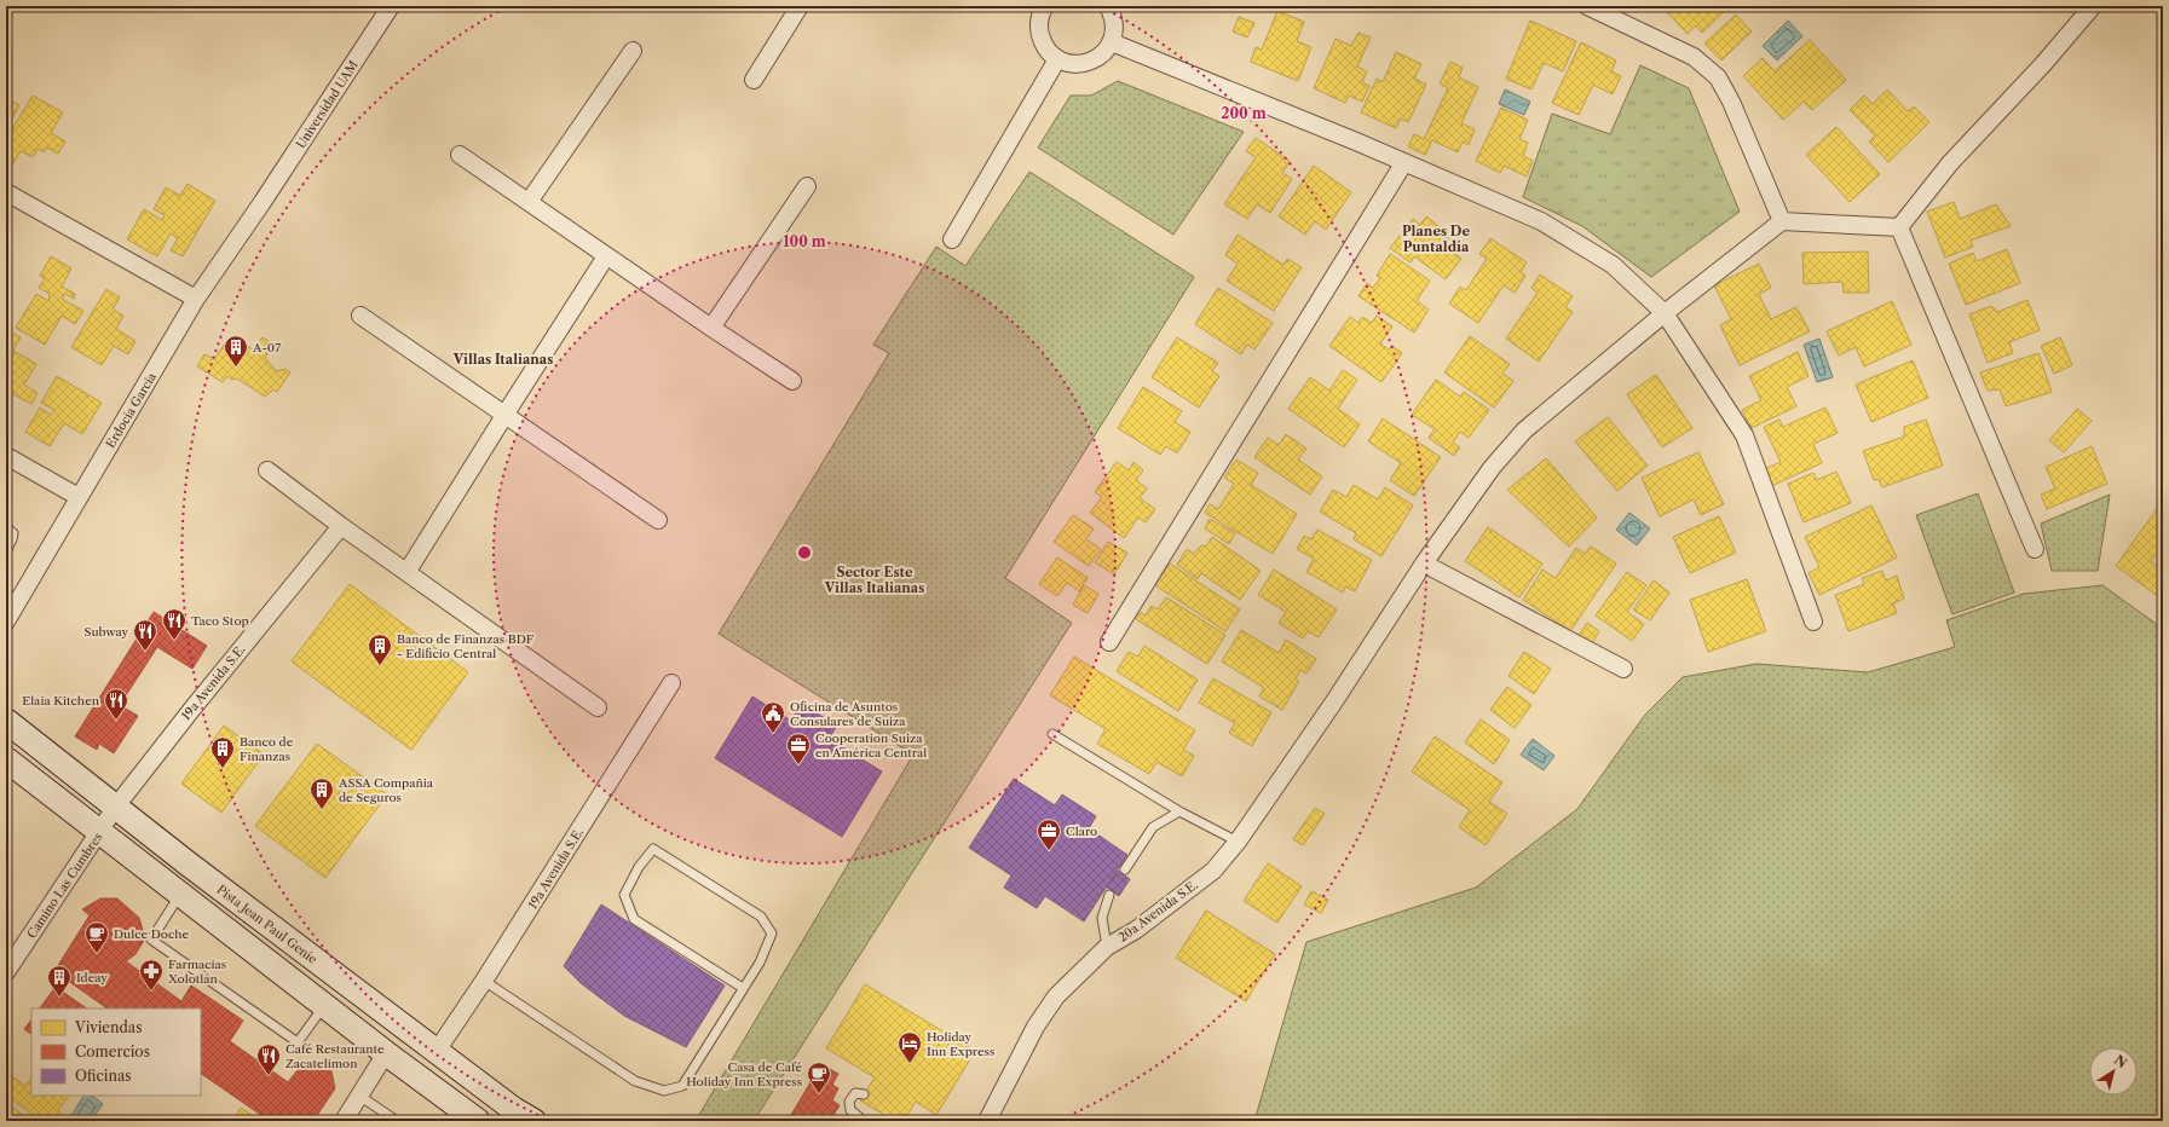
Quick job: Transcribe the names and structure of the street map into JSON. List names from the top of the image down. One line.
{"streets":{"main road":["Pista Jean Paul Genie"],"street":["Universidad UAM","Erdocia Garcia","19a Avenida S.E.","Camino Las Cumbres","20a Avenida S.E."]},"crossings":[["Universidad UAM","Erdocia Garcia"],["19a Avenida S.E.","Camino Las Cumbres"],["19a Avenida S.E.","Pista Jean Paul Genie"],["Camino Las Cumbres","Pista Jean Paul Genie"]],"districts":["Planes De Puntaldía","Villas Italianas","Sector Este Villas Italianas"],"places":{"building":["A-07","Banco de Finanzas BDF - Edificio Central","Banco de Finanzas","ASSA Compañia de Seguros","Ideay"],"restaurant":["Taco Stop","Subway","Elaia Kitchen","Café Restaurante Zacatelimon"],"public building":["Oficina de Asuntos Consulares de Suiza"],"office":["Cooperation Suiza en América Central","Claro"],"cafe":["Dulce Doche","Casa de Café Holiday Inn Express"],"pharmacy":["Farmacias Xolotlán"],"hotel":["Holiday Inn Express"]},"legend":["Viviendas","Comercios","Oficinas"],"north":"top right","rings":["200 m","100 m"]}
